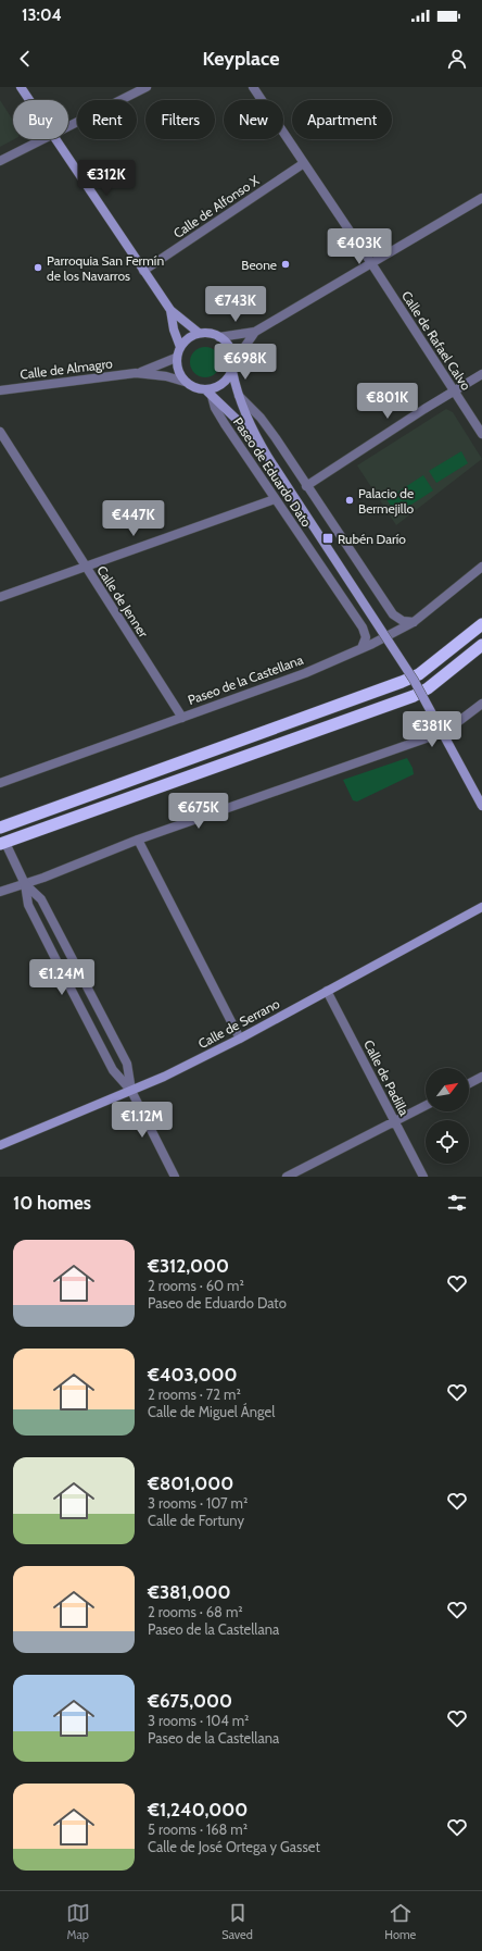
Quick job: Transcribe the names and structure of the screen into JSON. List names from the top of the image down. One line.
{"streets":{"main road":["Paseo de Eduardo Dato","Calle de Serrano"],"street":["Calle de Alfonso X","Calle de Rafael Calvo","Calle de Almagro","Calle de Jenner","Paseo de la Castellana","Calle de Padilla"]},"crossings":[["Calle de Alfonso X","Calle de Rafael Calvo"],["Calle de Almagro","Paseo de Eduardo Dato"],["Paseo de Eduardo Dato","Paseo de la Castellana"],["Calle de Jenner","Paseo de la Castellana"],["Calle de Serrano","Calle de Padilla"]],"places":{"other":["Beone","Parroquia San Fermín de los Navarros","Palacio de Bermejillo"],"transit":["Rubén Darío"]},"north":"top right","page":{"status":"13:04","header":"Keyplace","chip":["Buy","Rent","Filters","New","Apartment"],"price":["€312K","€403K","€743K","€698K","€801K","€447K","€381K","€675K","€1.24M","€1.12M"],"heading":"10 homes","list":[{"name":"€312,000","note":"2 rooms · 60 m² · Paseo de Eduardo Dato"},{"name":"€403,000","note":"2 rooms · 72 m² · Calle de Miguel Ángel"},{"name":"€801,000","note":"3 rooms · 107 m² · Calle de Fortuny"},{"name":"€381,000","note":"2 rooms · 68 m² · Paseo de la Castellana"},{"name":"€675,000","note":"3 rooms · 104 m² · Paseo de la Castellana"},{"name":"€1,240,000","note":"5 rooms · 168 m² · Calle de José Ortega y Gasset"}],"tabs":["Map","Saved","Home"]}}
